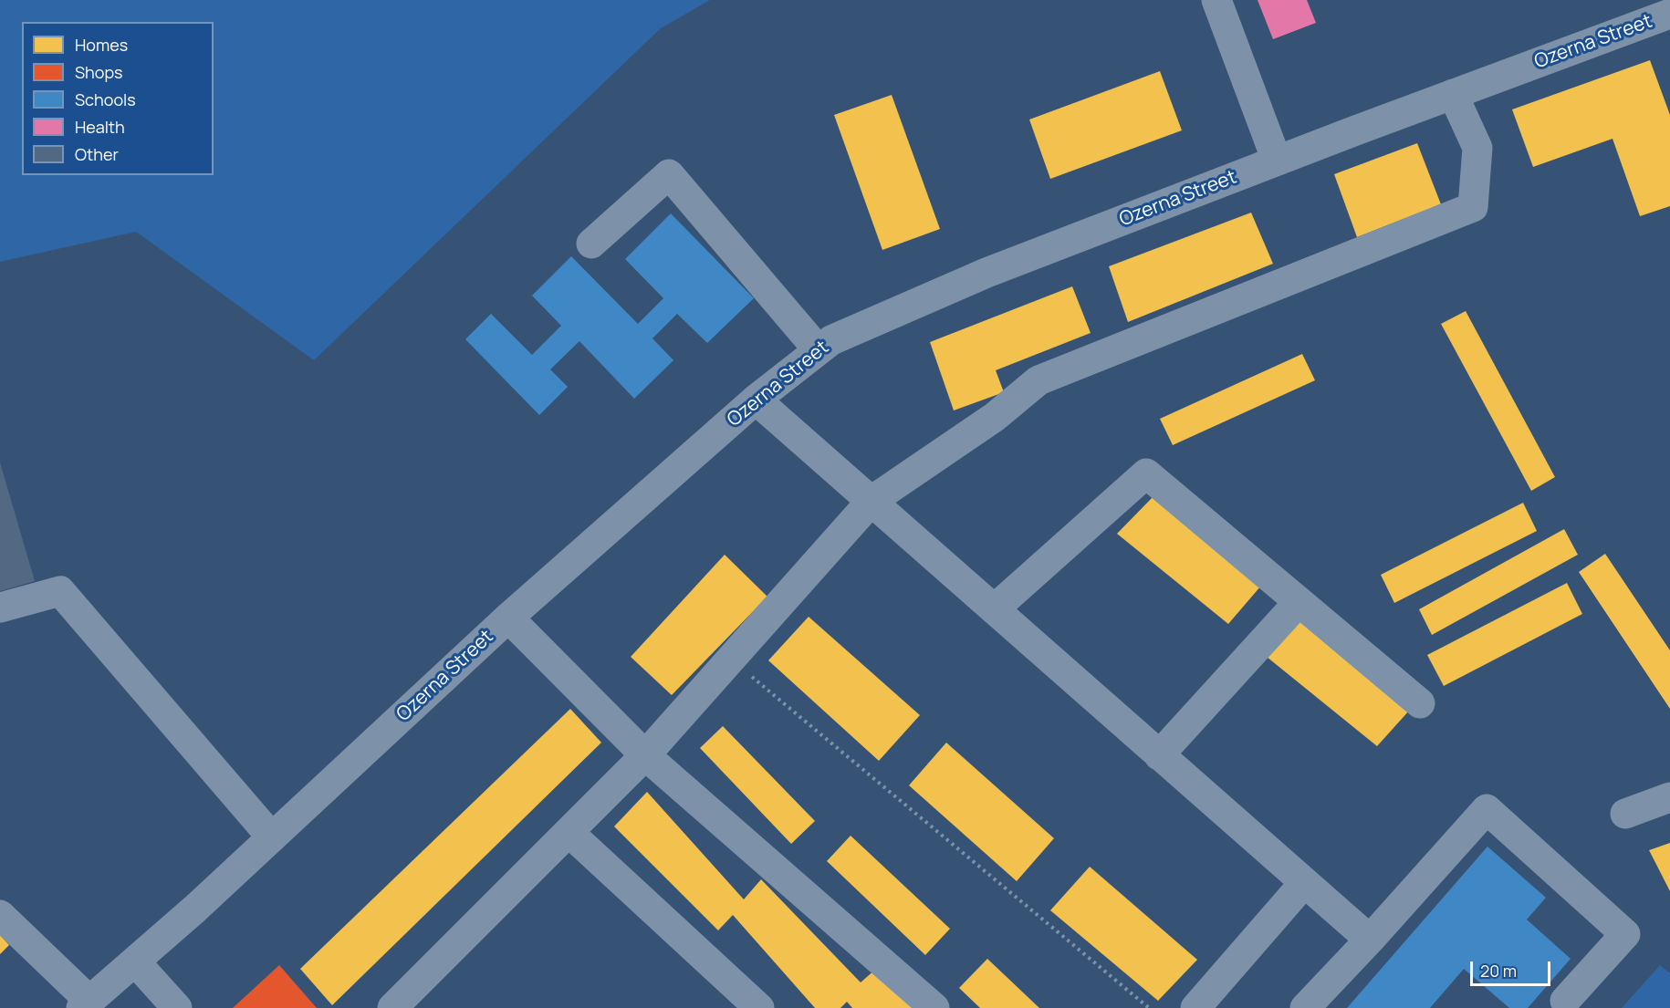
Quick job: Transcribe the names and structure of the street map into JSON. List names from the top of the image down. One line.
{"streets":{"street":["Ozerna Street"]},"legend":["Homes","Shops","Schools","Health","Other"],"scale_bar":"20 m"}
